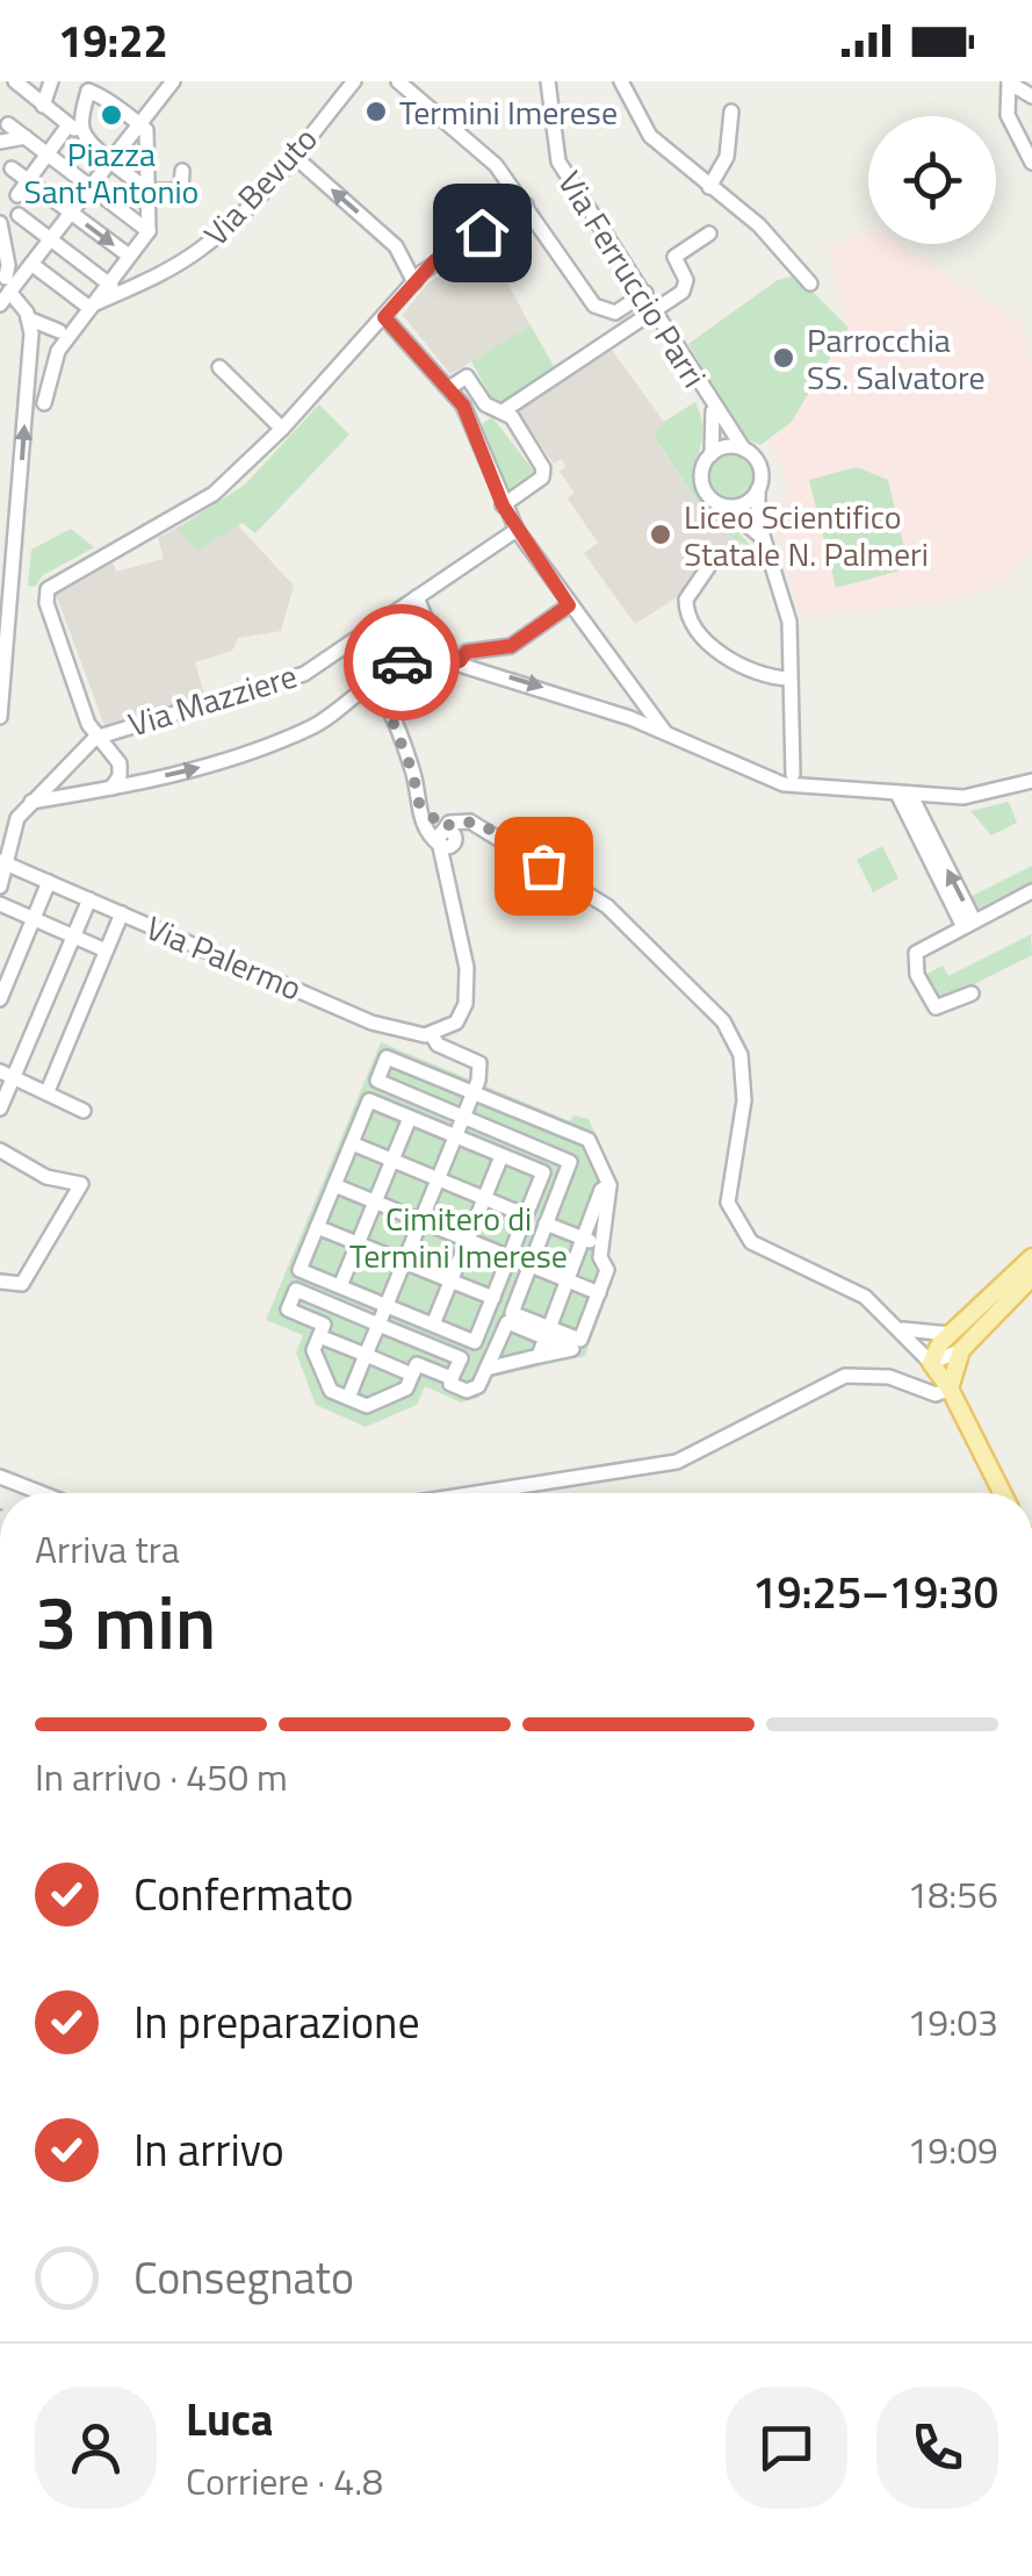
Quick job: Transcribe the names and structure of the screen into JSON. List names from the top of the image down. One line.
{"streets":{"street":["Via Bevuto","Via Ferruccio Parri","Via Mazziere","Via Palermo"]},"crossings":[["Via Mazziere","Via Palermo"]],"parks":["Cimitero di Termini Imerese"],"places":["Termini Imerese","Piazza Sant'Antonio","Parrocchia SS. Salvatore","Liceo Scientifico Statale N. Palmeri"],"page":{"status":"19:22","heading":["3 min","Arriva tra","19:25–19:30"],"panel":["Luca","Corriere · 4.8"],"bar":"In arrivo · 450 m","list":[["Confermato","18:56"],["In preparazione","19:03"],["In arrivo","19:09"],"Consegnato"]}}
